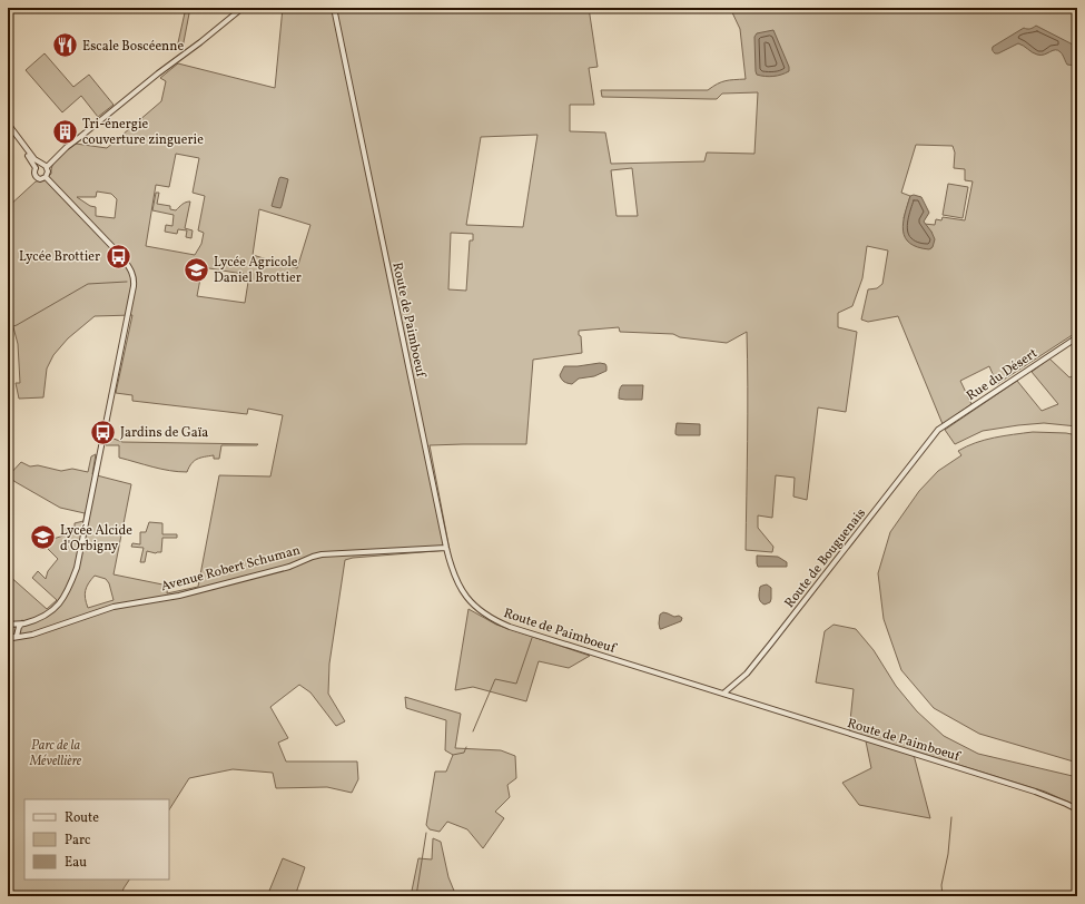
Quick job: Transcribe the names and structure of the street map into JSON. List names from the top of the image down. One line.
{"streets":{"street":["Route de Paimboeuf","Rue du Désert","Route de Bouguenais","Avenue Robert Schuman"]},"crossings":[["Route de Paimboeuf","Route de Bouguenais"],["Route de Paimboeuf","Avenue Robert Schuman"],["Rue du Désert","Route de Bouguenais"]],"parks":["Parc de la Mévellière"],"places":{"restaurant":["Escale Boscéenne"],"building":["Tri-énergie couverture zinguerie"],"bus stop":["Lycée Brottier","Jardins de Gaïa"],"school or university":["Lycée Agricole Daniel Brottier","Lycée Alcide d'Orbigny"]},"legend":["Route","Parc","Eau"]}
